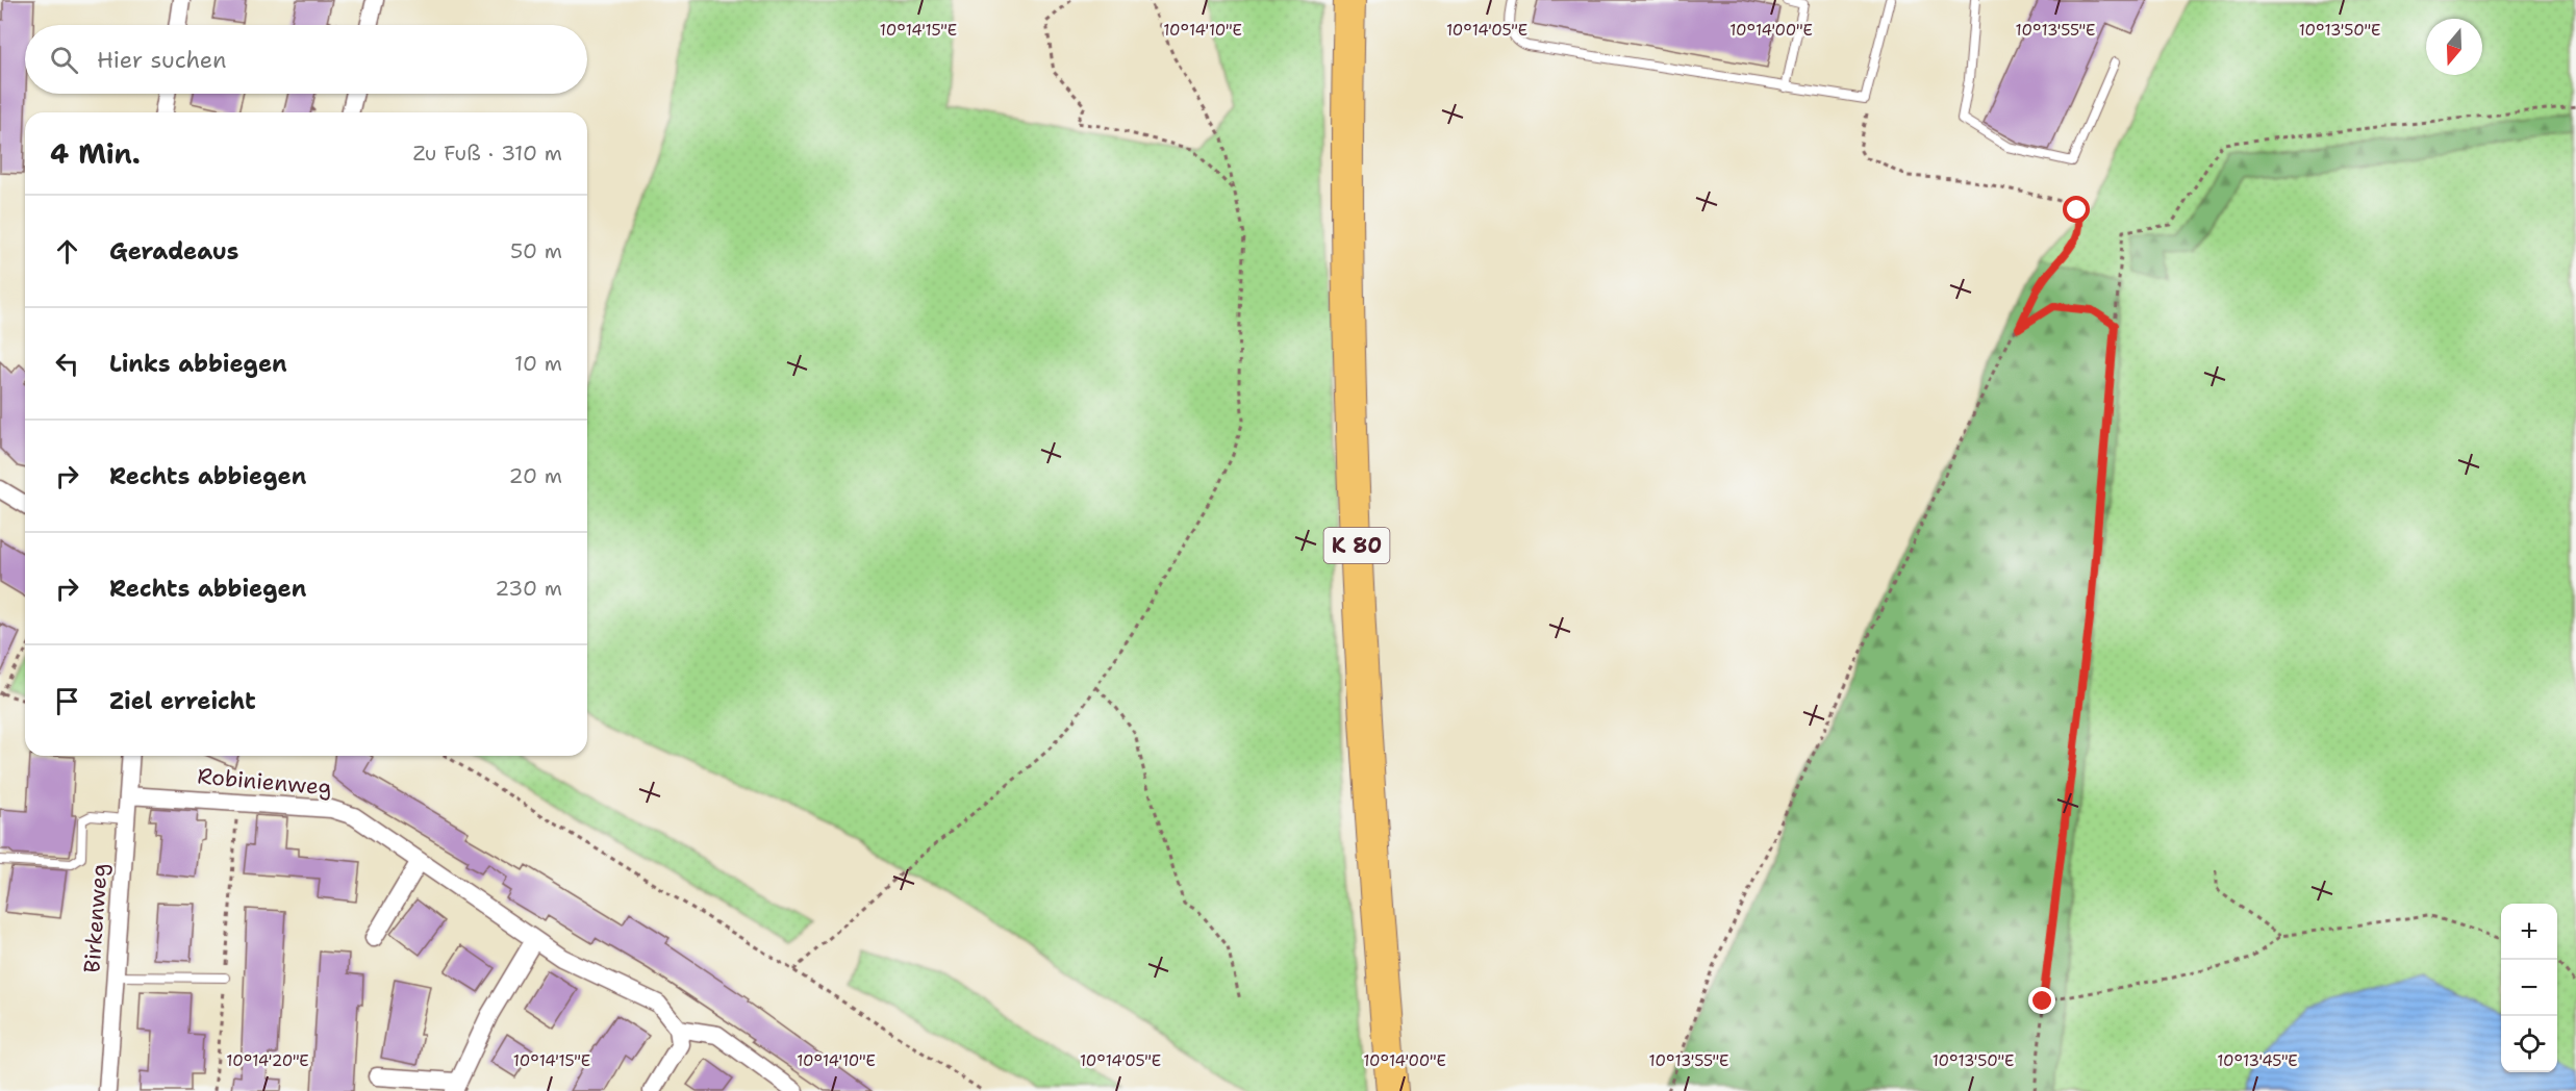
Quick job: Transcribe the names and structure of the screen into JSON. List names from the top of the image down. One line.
{"streets":{"highway":["K 80"],"street":["Robinienweg","Birkenweg"]},"crossings":[["Robinienweg","Birkenweg"]],"north":"bottom","page":{"search":"Hier suchen","heading":["4 Min.","Zu Fuß · 310 m"],"list":[["Geradeaus","50 m"],["Links abbiegen","10 m"],["Rechts abbiegen","20 m"],["Rechts abbiegen","230 m"],"Ziel erreicht"],"map_buttons":["+","−"]},"coordinates":["10°14'15\"E","10°14'10\"E","10°14'00\"E","10°13'55\"E","10°14'05\"E","10°13'50\"E","10°14'20\"E","10°13'45\"E"]}
